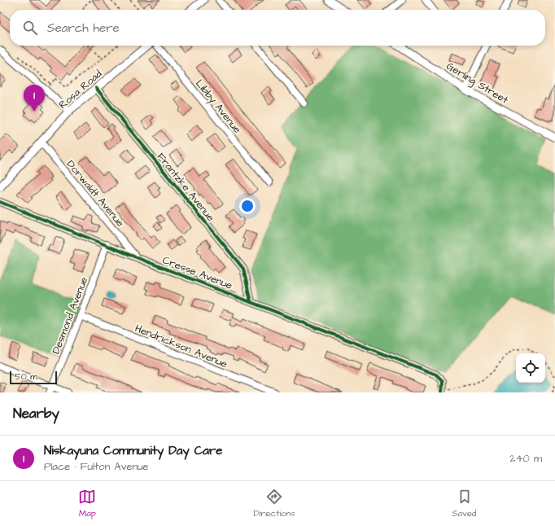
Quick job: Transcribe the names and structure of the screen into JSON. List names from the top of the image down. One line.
{"streets":{"street":["Gerling Street","Rosa Road","Libby Avenue","Frantzke Avenue","Dorwaldt Avenue","Cresse Avenue","Desmond Avenue","Hendrickson Avenue"]},"crossings":[["Rosa Road","Frantzke Avenue"],["Rosa Road","Dorwaldt Avenue"],["Frantzke Avenue","Cresse Avenue"],["Dorwaldt Avenue","Cresse Avenue"],["Cresse Avenue","Desmond Avenue"],["Desmond Avenue","Hendrickson Avenue"]],"scale_bar":"50 m","page":{"search":"Search here","pins":"1","scale":"50 m","heading":"Nearby","list":[{"mark":"1","name":"Niskayuna Community Day Care","note":"Place · Fulton Avenue","value":"240 m"}],"nav":["Map","Directions","Saved"]}}
